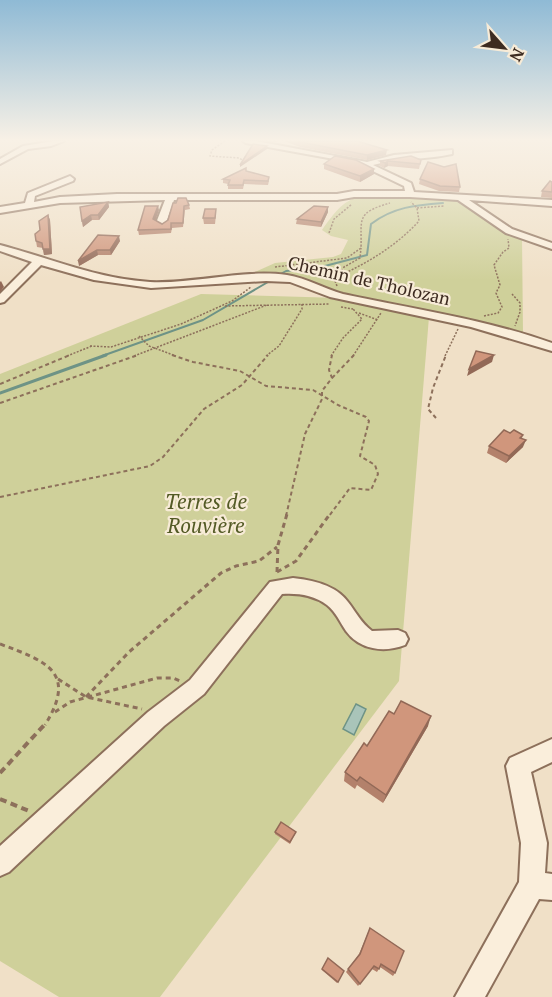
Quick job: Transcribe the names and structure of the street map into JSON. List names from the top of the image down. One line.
{"streets":{"street":["Chemin de Tholozan"]},"parks":["Terres de Rouvière"],"north":"bottom right"}
